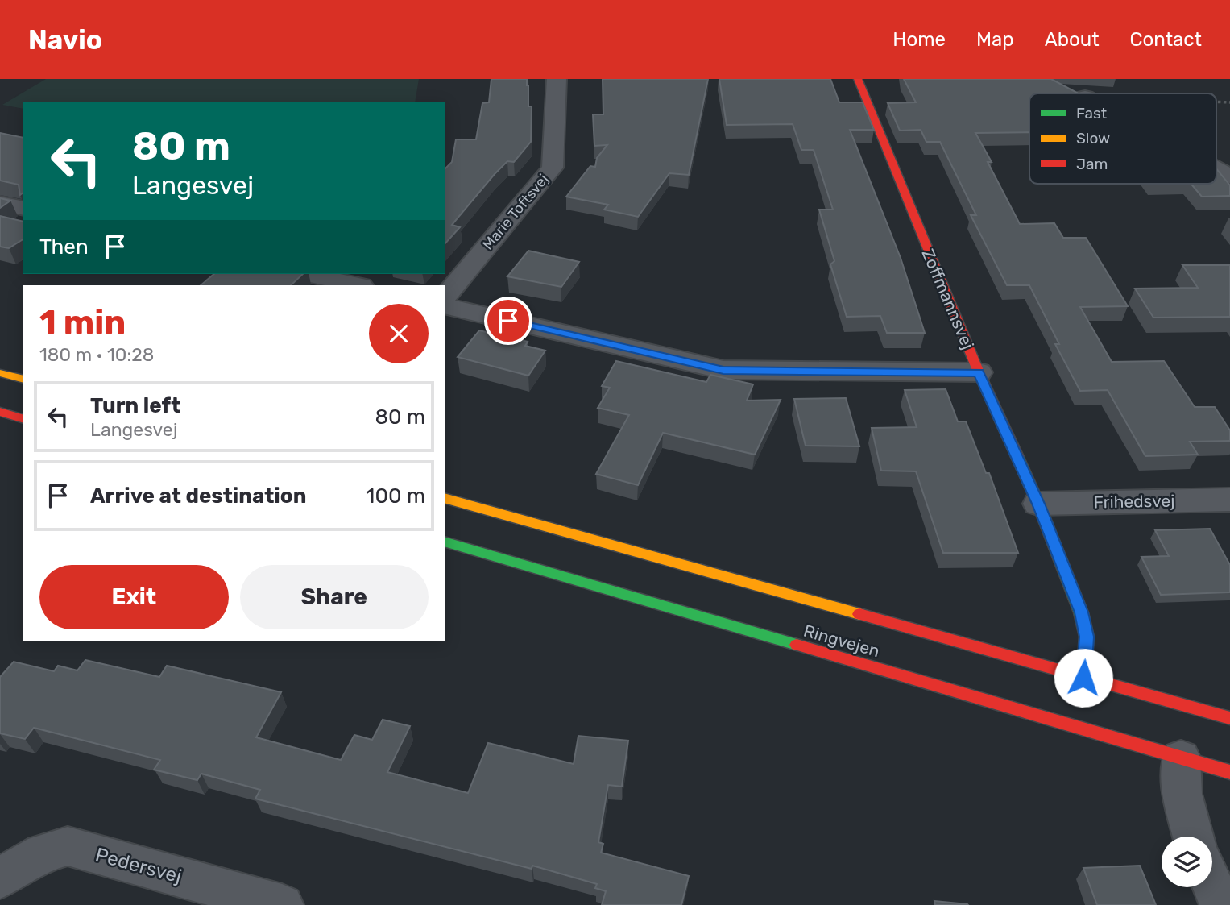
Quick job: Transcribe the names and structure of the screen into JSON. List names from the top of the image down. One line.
{"streets":{"main road":["Zoffmannsvej","Ringvejen"],"street":["Marie Toftsvej","Frihedsvej","Pedersvej"]},"crossings":[["Zoffmannsvej","Frihedsvej"],["Zoffmannsvej","Ringvejen"]],"legend":["Fast","Slow","Jam"],"page":{"header":"Navio","nav":["Home","Map","About","Contact"],"turn":["80 m","Langesvej"],"then":"Then","heading":["1 min","180 m · 10:28"],"list":[{"name":"Turn left","note":"Langesvej","value":"80 m"},{"name":"Arrive at destination","value":"100 m"}],"buttons":["Exit","Share"]}}
